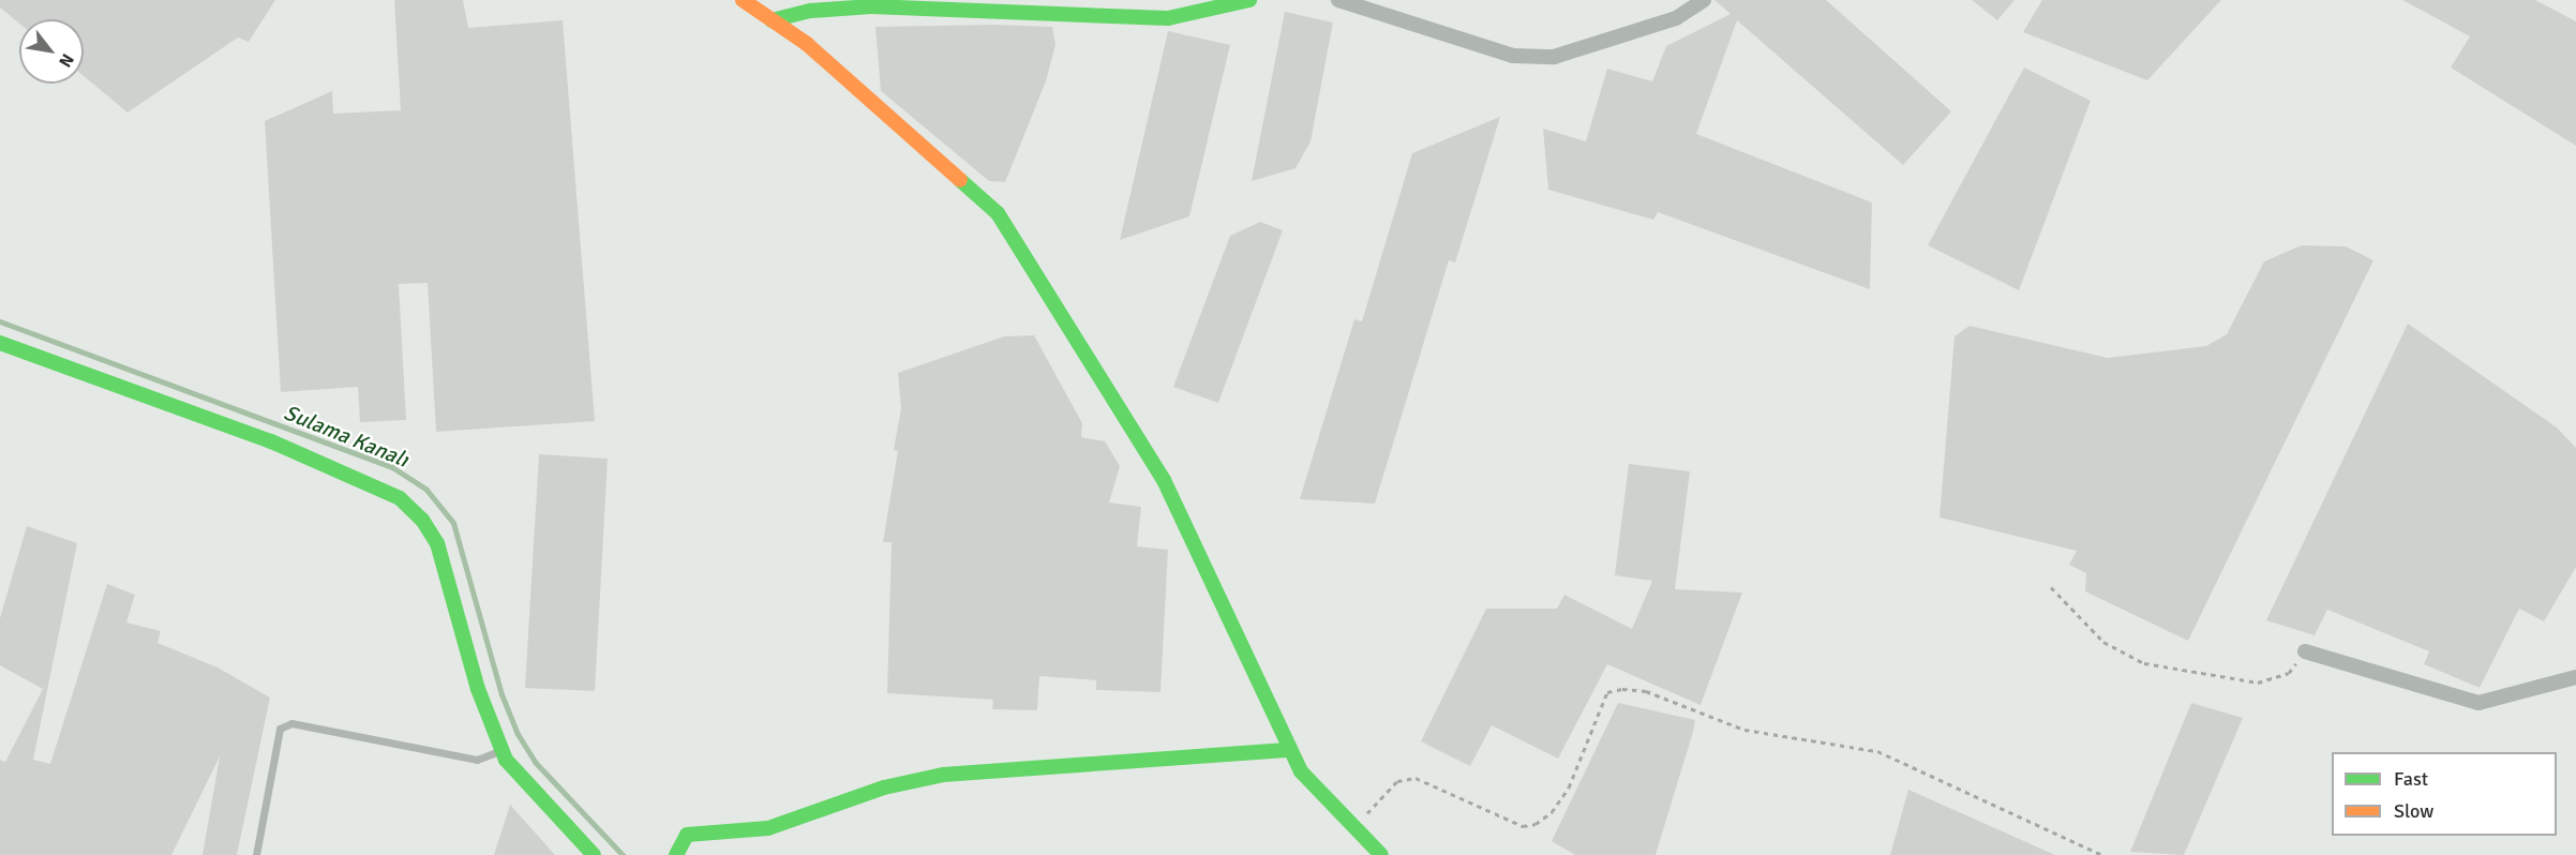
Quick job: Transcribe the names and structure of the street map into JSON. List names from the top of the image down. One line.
{"water":["Sulama Kanalı"],"legend":["Fast","Slow"],"north":"bottom right"}
